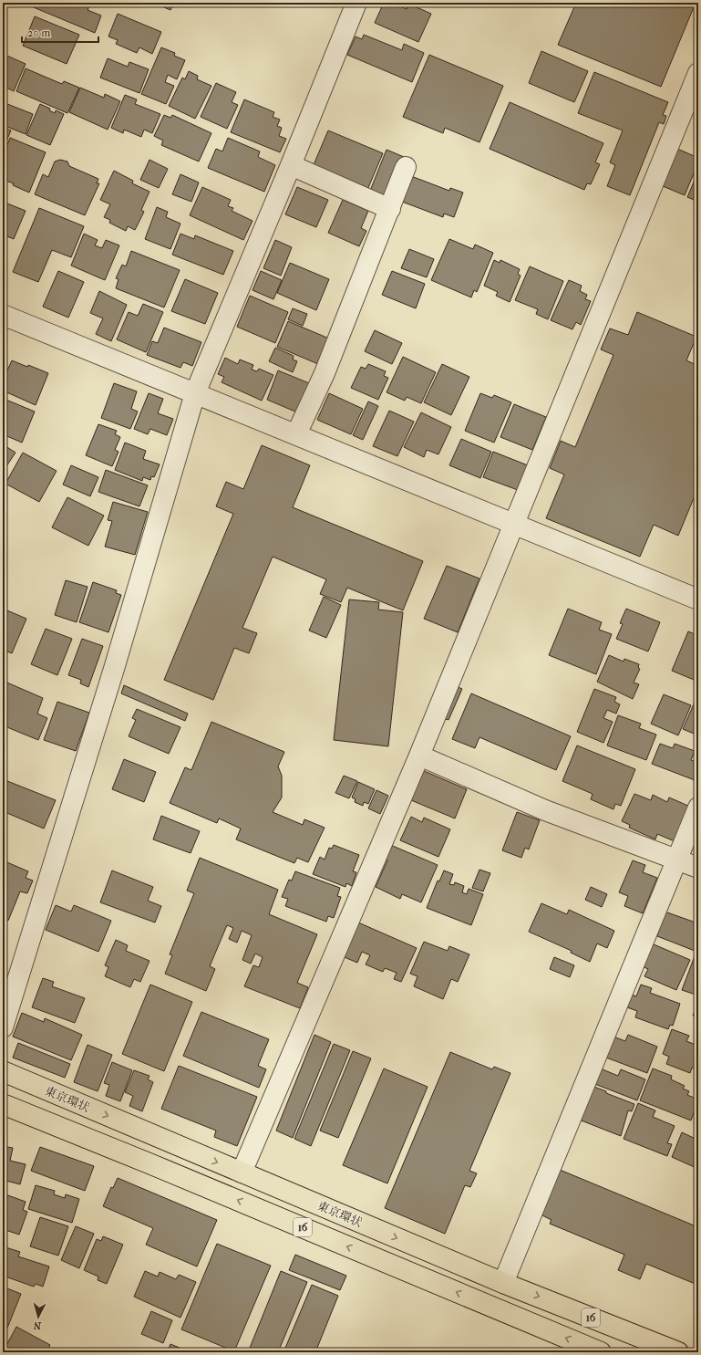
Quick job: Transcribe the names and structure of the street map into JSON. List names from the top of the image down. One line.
{"streets":{"highway":["東京環状","16"]},"scale_bar":"20 m","north":"bottom"}
